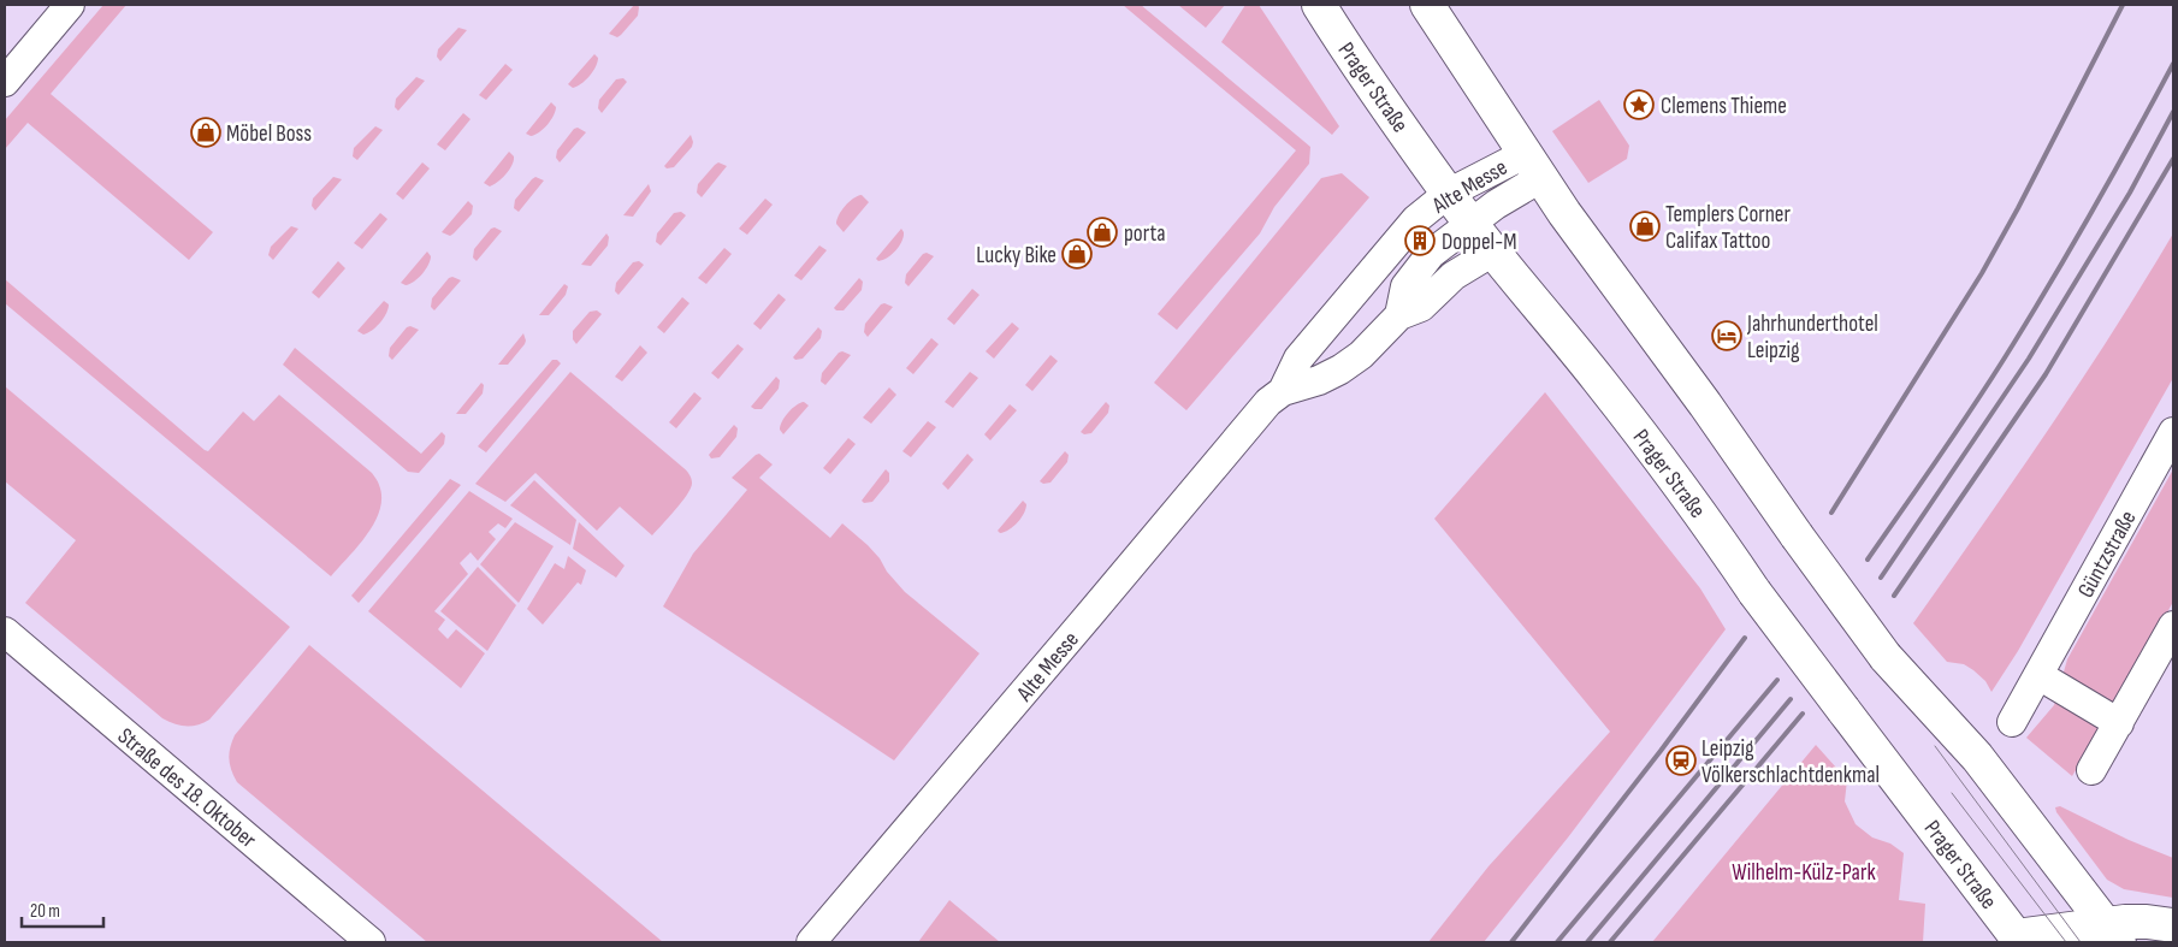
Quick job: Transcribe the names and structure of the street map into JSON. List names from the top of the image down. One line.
{"streets":{"main road":["Prager Straße"],"street":["Alte Messe","Güntzstraße","Straße des 18. Oktober"]},"crossings":[["Prager Straße","Alte Messe"]],"parks":["Wilhelm-Külz-Park"],"places":{"place":["Clemens Thieme"],"shop":["Möbel Boss","Templers Corner Califax Tattoo","porta","Lucky Bike"],"building":["Doppel-M"],"hotel":["Jahrhunderthotel Leipzig"],"station":["Leipzig Völkerschlachtdenkmal"]},"scale_bar":"20 m"}
